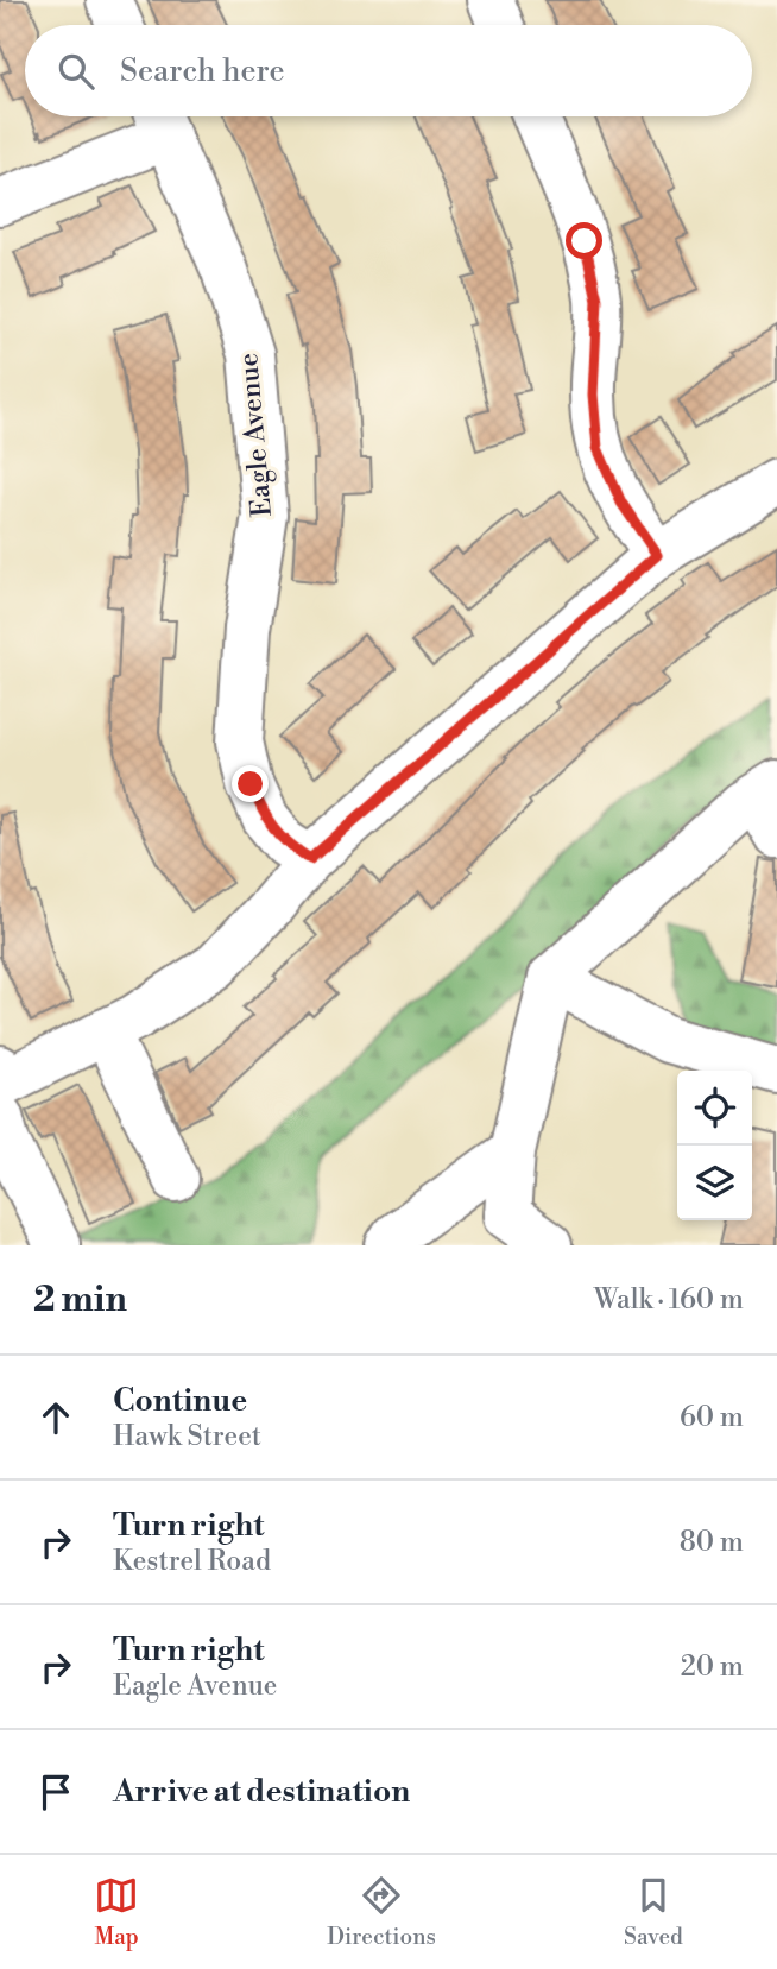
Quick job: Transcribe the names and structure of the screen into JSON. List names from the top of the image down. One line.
{"streets":{"street":["Eagle Avenue"]},"page":{"search":"Search here","heading":["2 min","Walk · 160 m"],"list":[["Continue","Hawk Street","60 m"],["Turn right","Kestrel Road","80 m"],["Turn right","Eagle Avenue","20 m"],"Arrive at destination"],"nav":["Map","Directions","Saved"]}}
